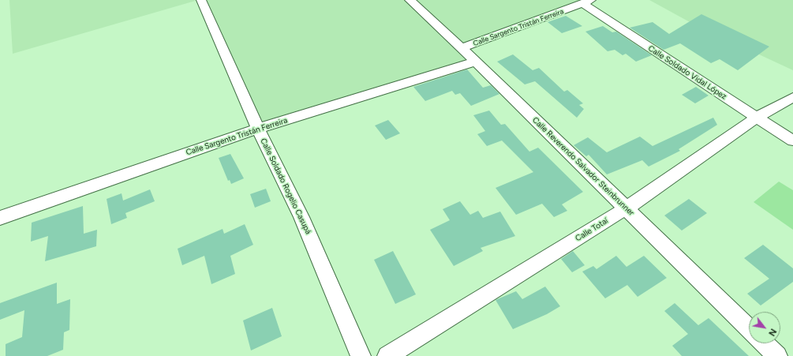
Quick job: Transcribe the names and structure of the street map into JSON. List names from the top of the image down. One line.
{"streets":{"street":["Calle Sargento Tristán Ferreira","Calle Soldado Vidal López","Calle Reverendo Salvador Steinbrunner","Calle Soldado Rogelio Casupá","Calle Totaí"]},"crossings":[["Calle Sargento Tristán Ferreira","Calle Soldado Vidal López"],["Calle Sargento Tristán Ferreira","Calle Reverendo Salvador Steinbrunner"],["Calle Sargento Tristán Ferreira","Calle Soldado Rogelio Casupá"],["Calle Soldado Vidal López","Calle Totaí"],["Calle Reverendo Salvador Steinbrunner","Calle Totaí"]],"north":"bottom right"}
